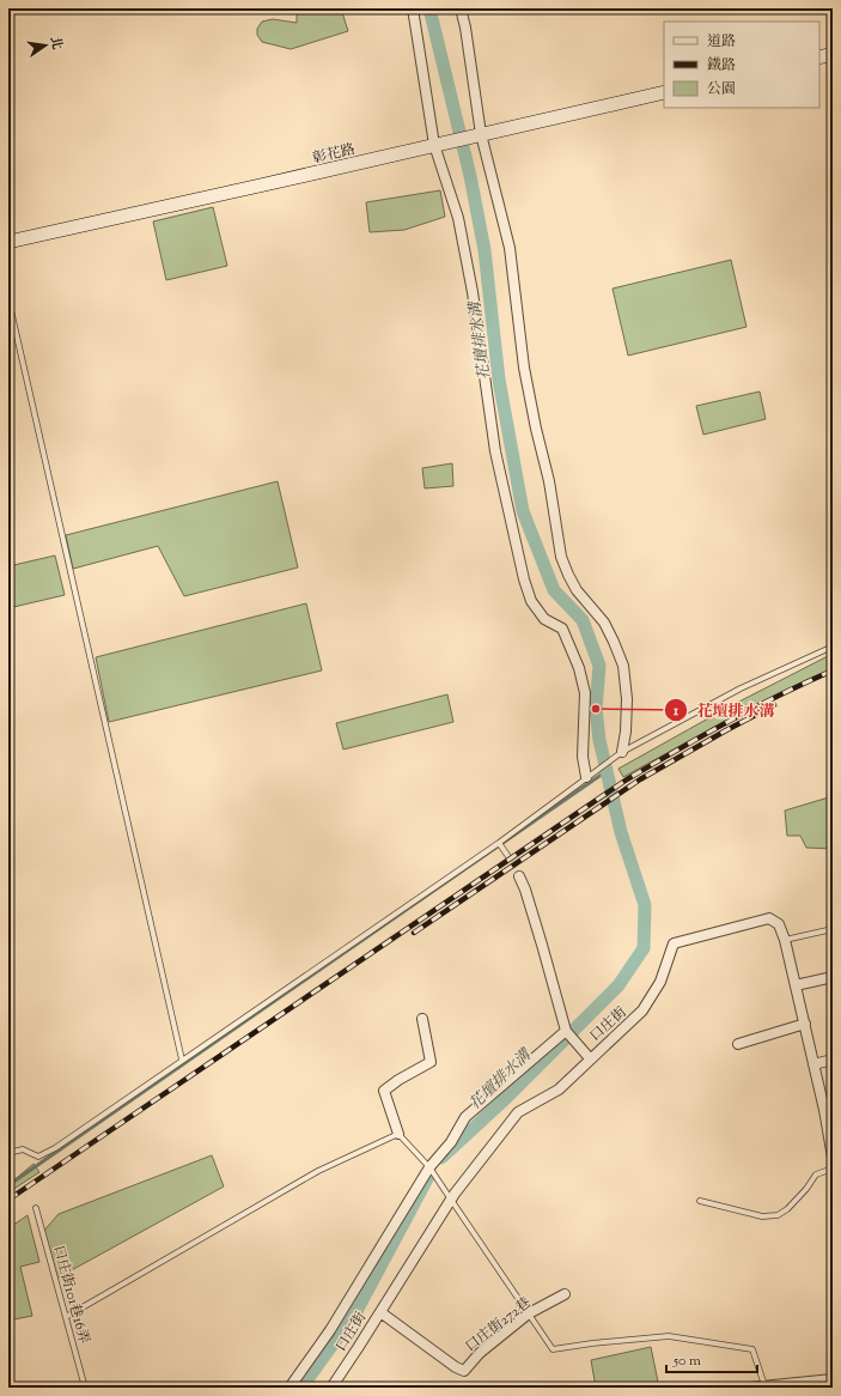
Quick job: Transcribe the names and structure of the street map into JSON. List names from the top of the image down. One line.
{"streets":{"street":["彰花路","口庄街","口庄街272巷"],"lane":["口庄街101巷16弄"]},"crossings":[["口庄街","口庄街272巷"]],"water":["花壇排水溝"],"places":["花壇排水溝"],"legend":["道路","鐵路","公園"],"scale_bar":"50 m","north":"right"}
